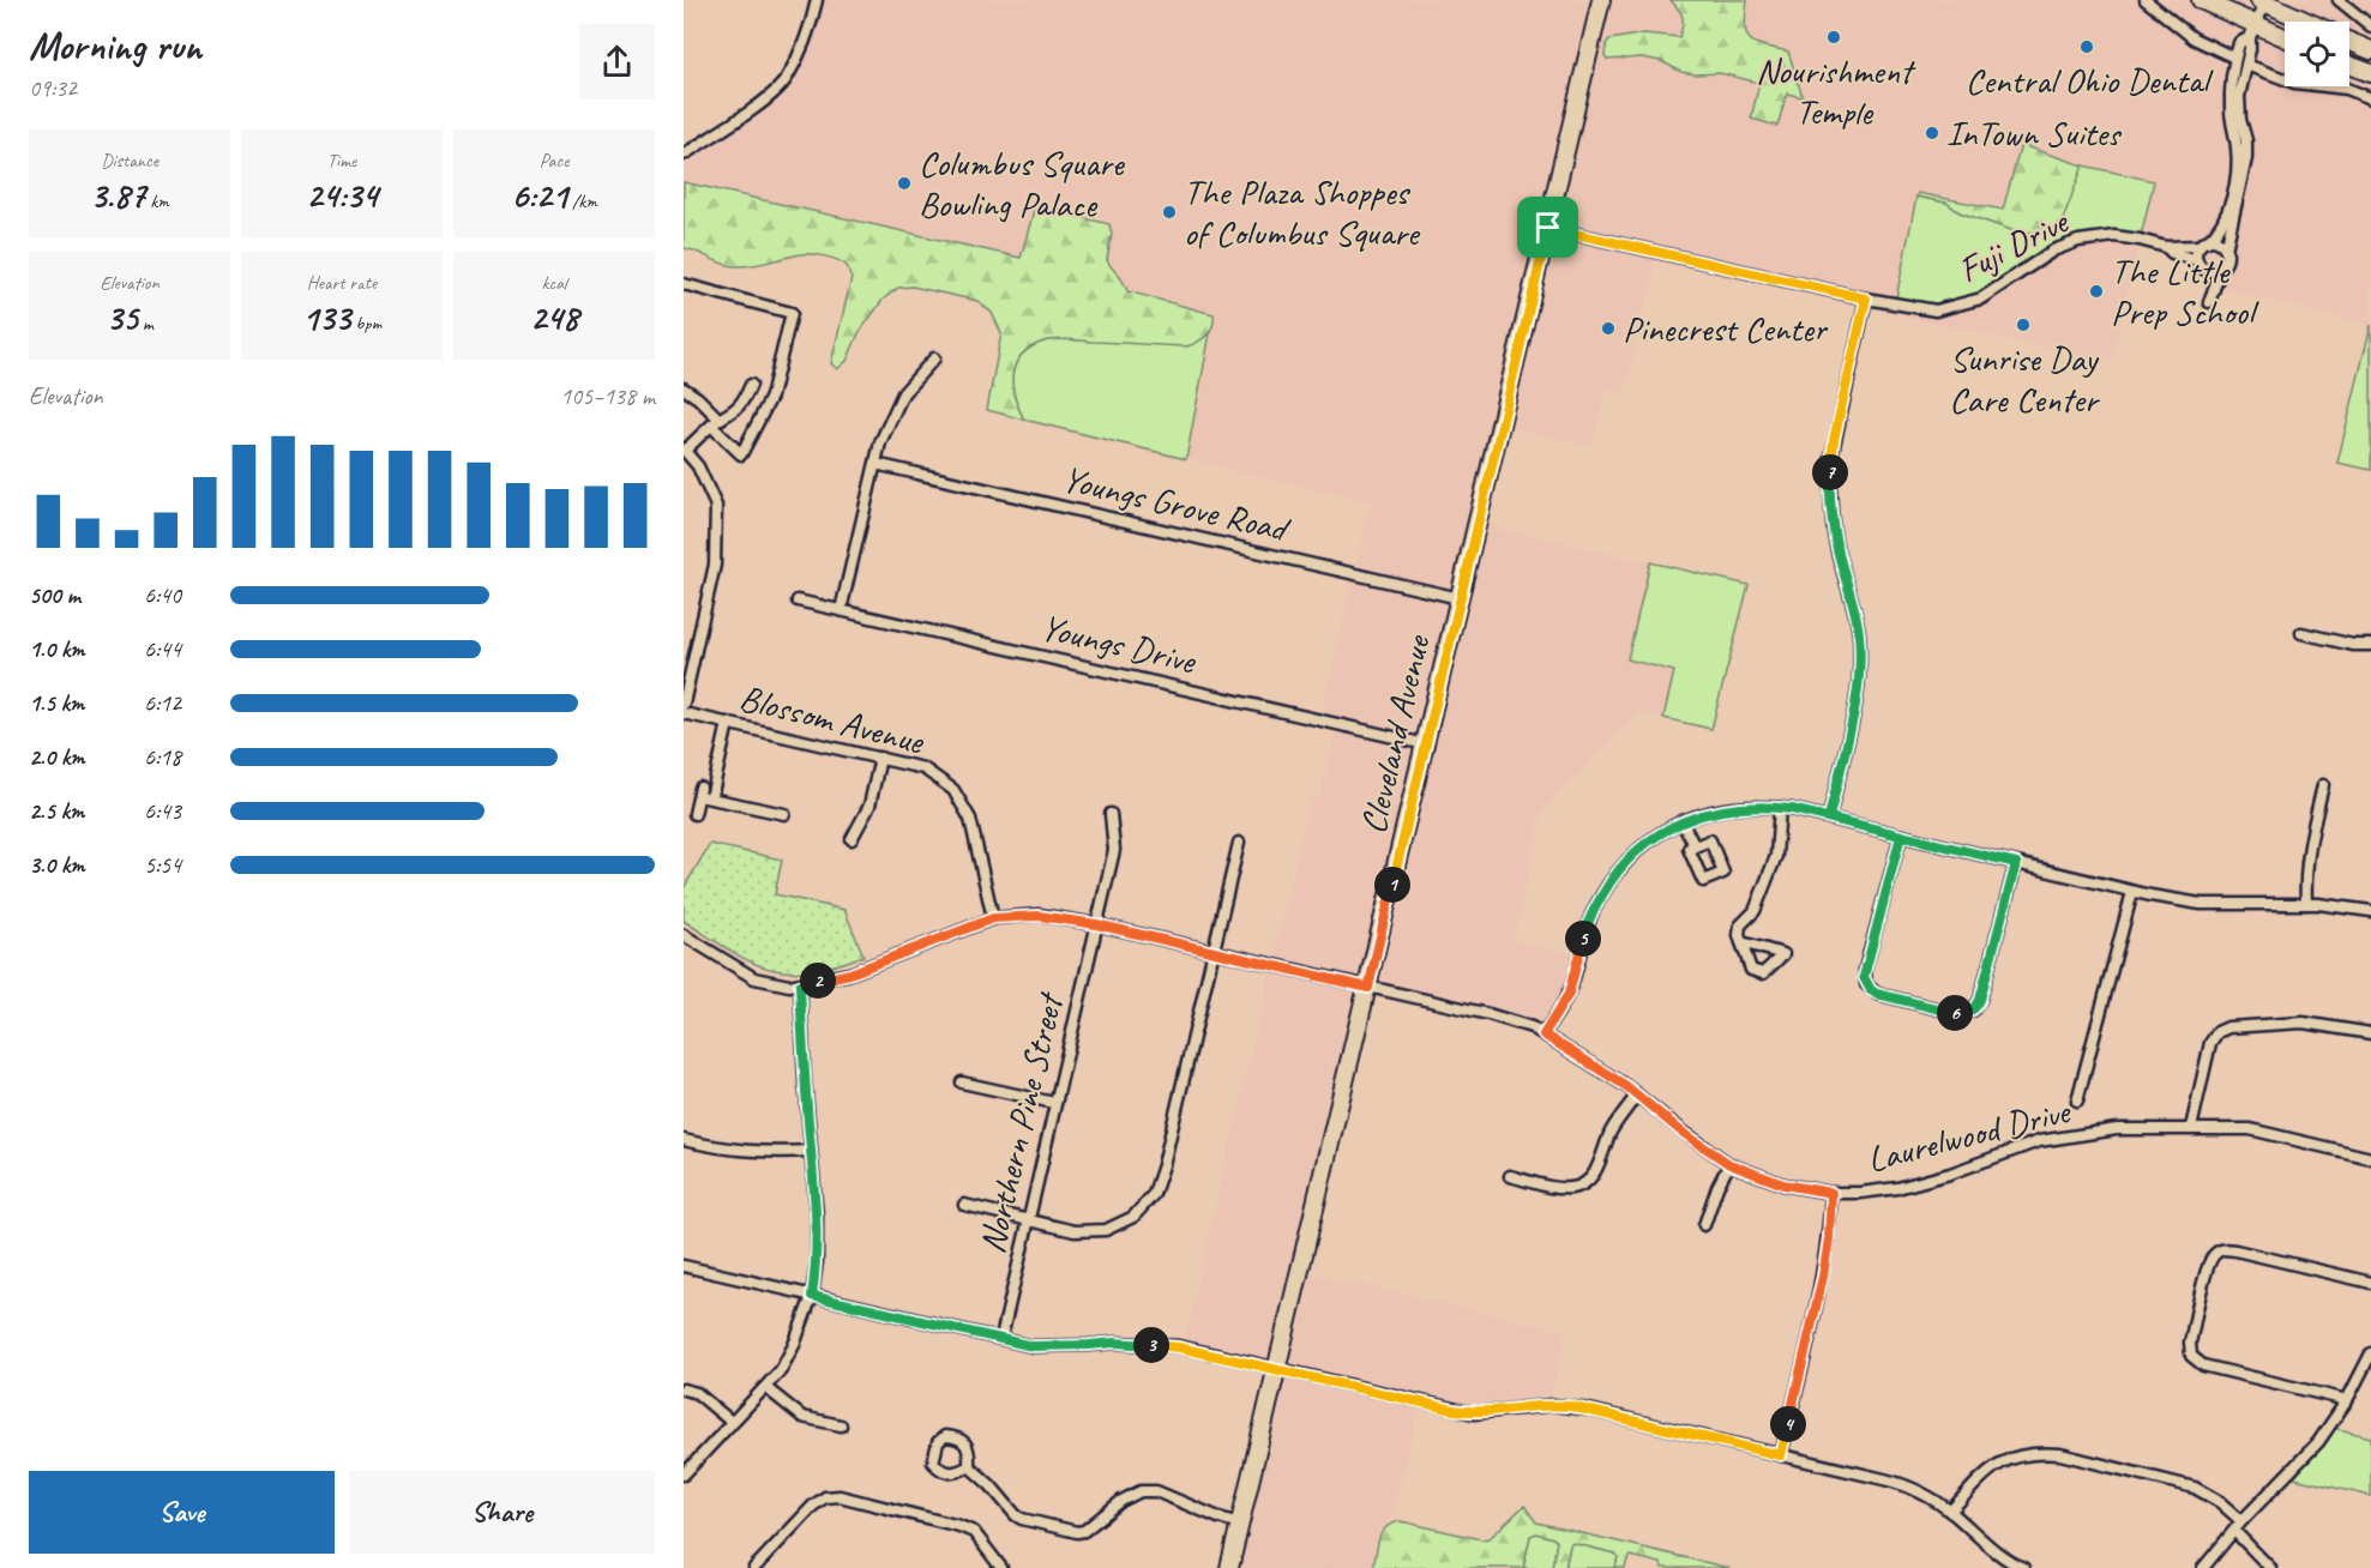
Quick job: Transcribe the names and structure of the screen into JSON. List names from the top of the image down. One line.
{"streets":{"main road":["Cleveland Avenue"],"street":["Fuji Drive","Youngs Grove Road","Youngs Drive","Blossom Avenue","Northern Pine Street","Laurelwood Drive"]},"crossings":[["Fuji Drive","Cleveland Avenue"],["Youngs Grove Road","Cleveland Avenue"],["Youngs Drive","Cleveland Avenue"],["Blossom Avenue","Laurelwood Drive"],["Cleveland Avenue","Laurelwood Drive"],["Northern Pine Street","Laurelwood Drive"]],"places":["Nourishment Temple","Central Ohio Dental","InTown Suites","Columbus Square Bowling Palace","The Plaza Shoppes of Columbus Square","The Little Prep School","Sunrise Day Care Center","Pinecrest Center"],"page":{"heading":["Morning run","09:32"],"stats":[["Distance","3.87 km"],["Time","24:34"],["Pace","6:21 /km"],["Elevation","35 m"],["Heart rate","133 bpm"],["kcal","248"]],"chart":["Elevation","105–138 m"],"pins":["7","1","5","2","6","3","4"],"list":[{"name":"500 m","note":"6:40"},{"name":"1.0 km","note":"6:44"},{"name":"1.5 km","note":"6:12"},{"name":"2.0 km","note":"6:18"},{"name":"2.5 km","note":"6:43"},{"name":"3.0 km","note":"5:54"}],"buttons":["Save","Share"]}}
